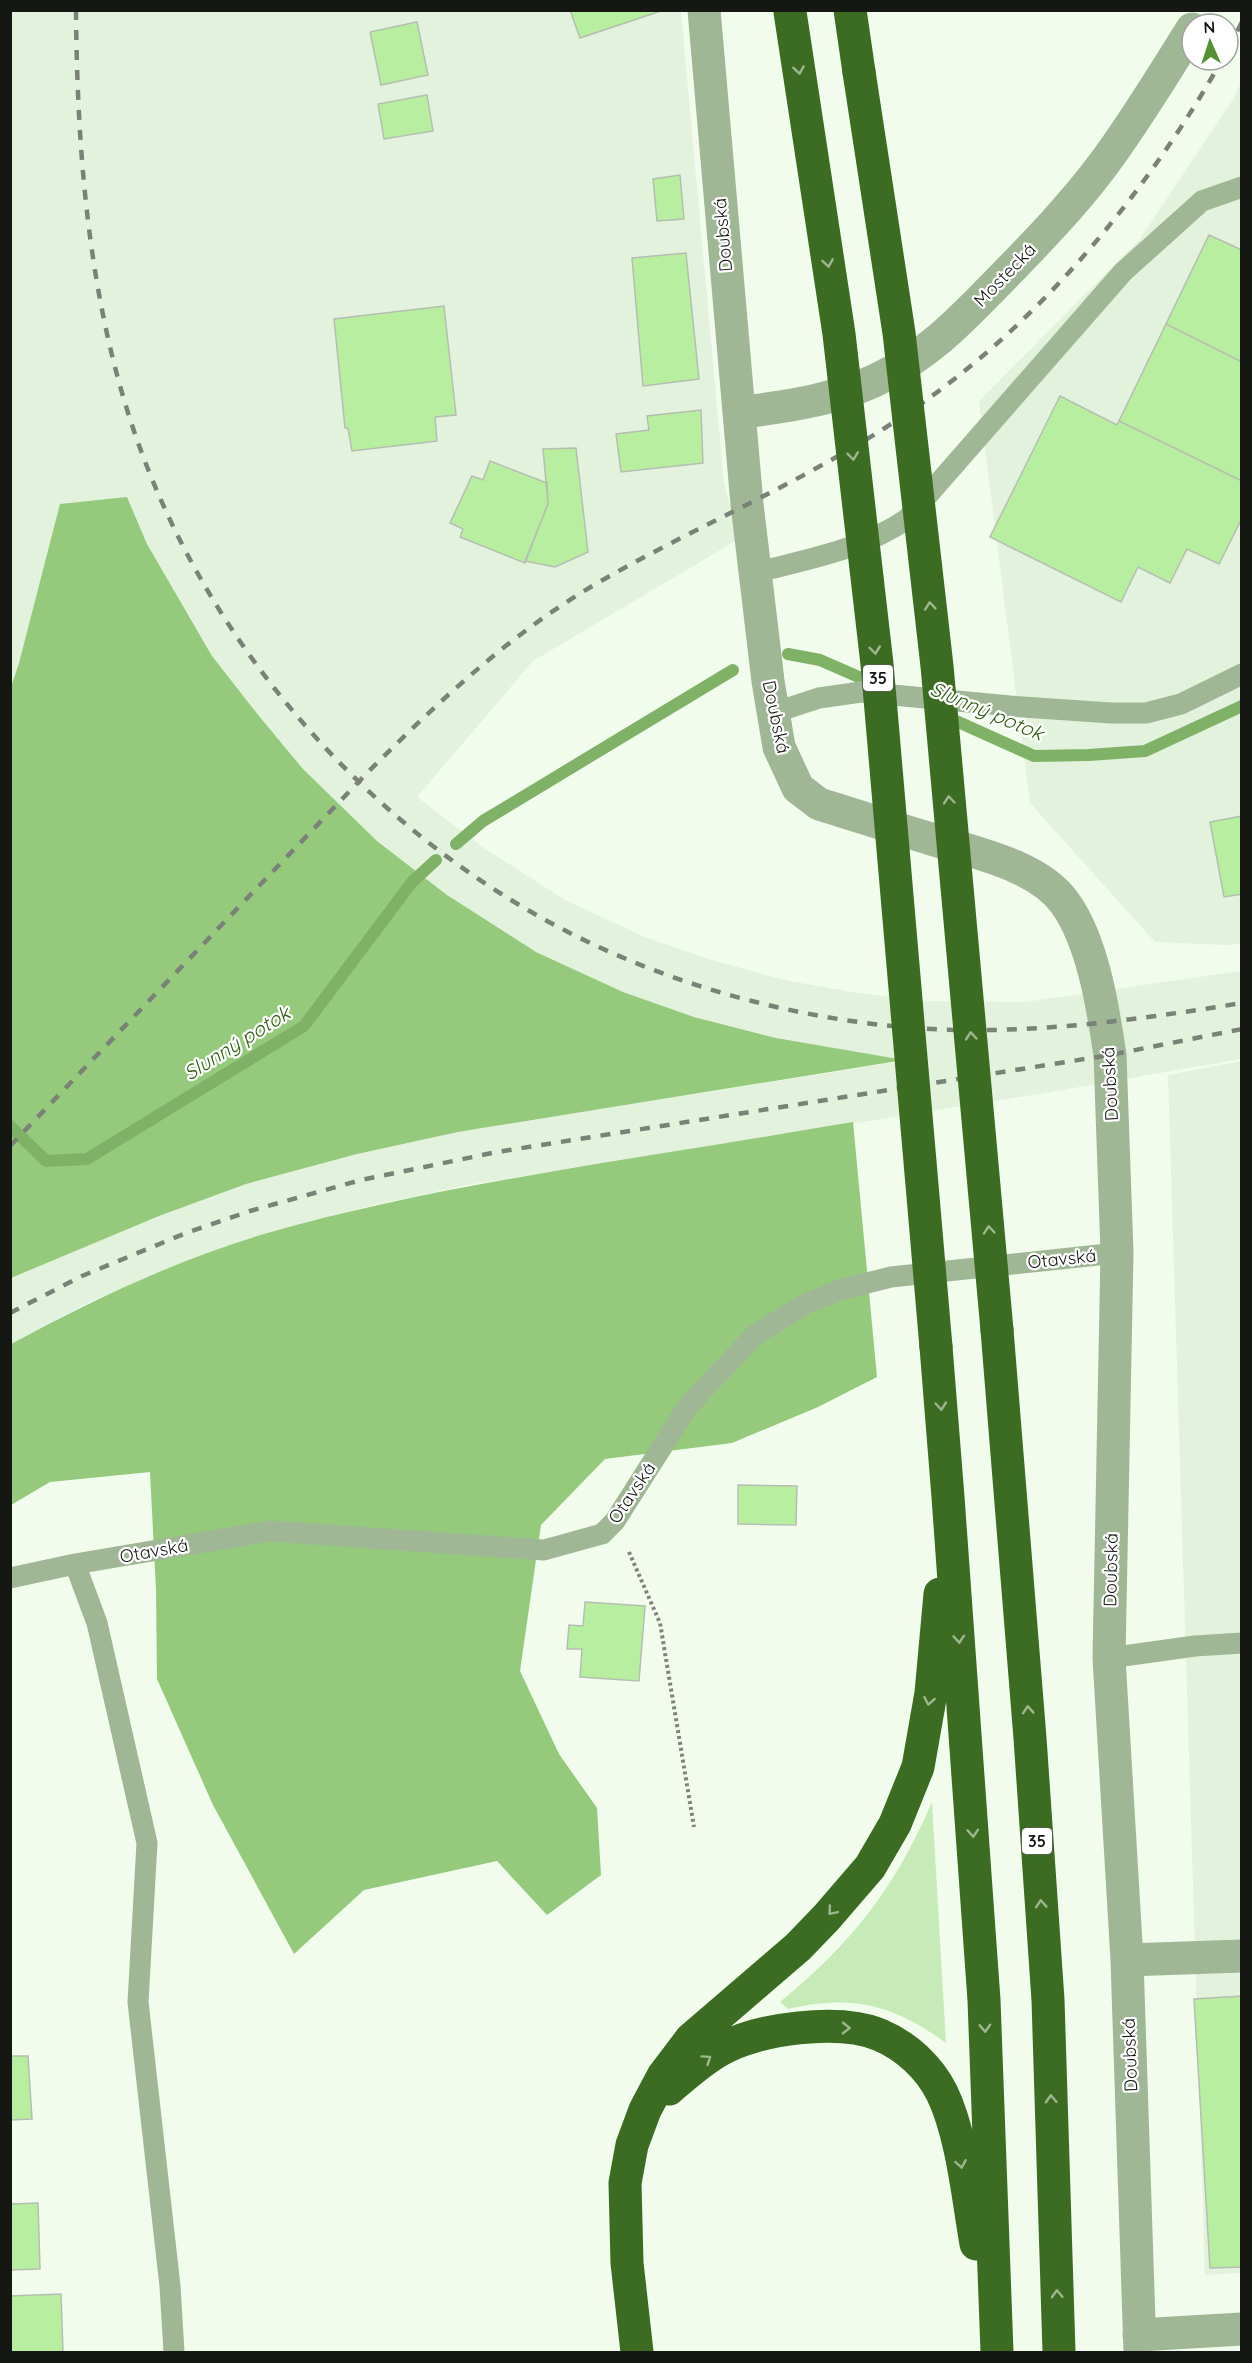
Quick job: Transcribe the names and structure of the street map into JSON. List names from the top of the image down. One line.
{"streets":{"highway":["35"],"street":["Doubská","Mostecká"],"lane":["Otavská"]},"crossings":[["Doubská","Mostecká"],["Doubská","Otavská"]],"water":["Slunný potok"],"north":"top"}
